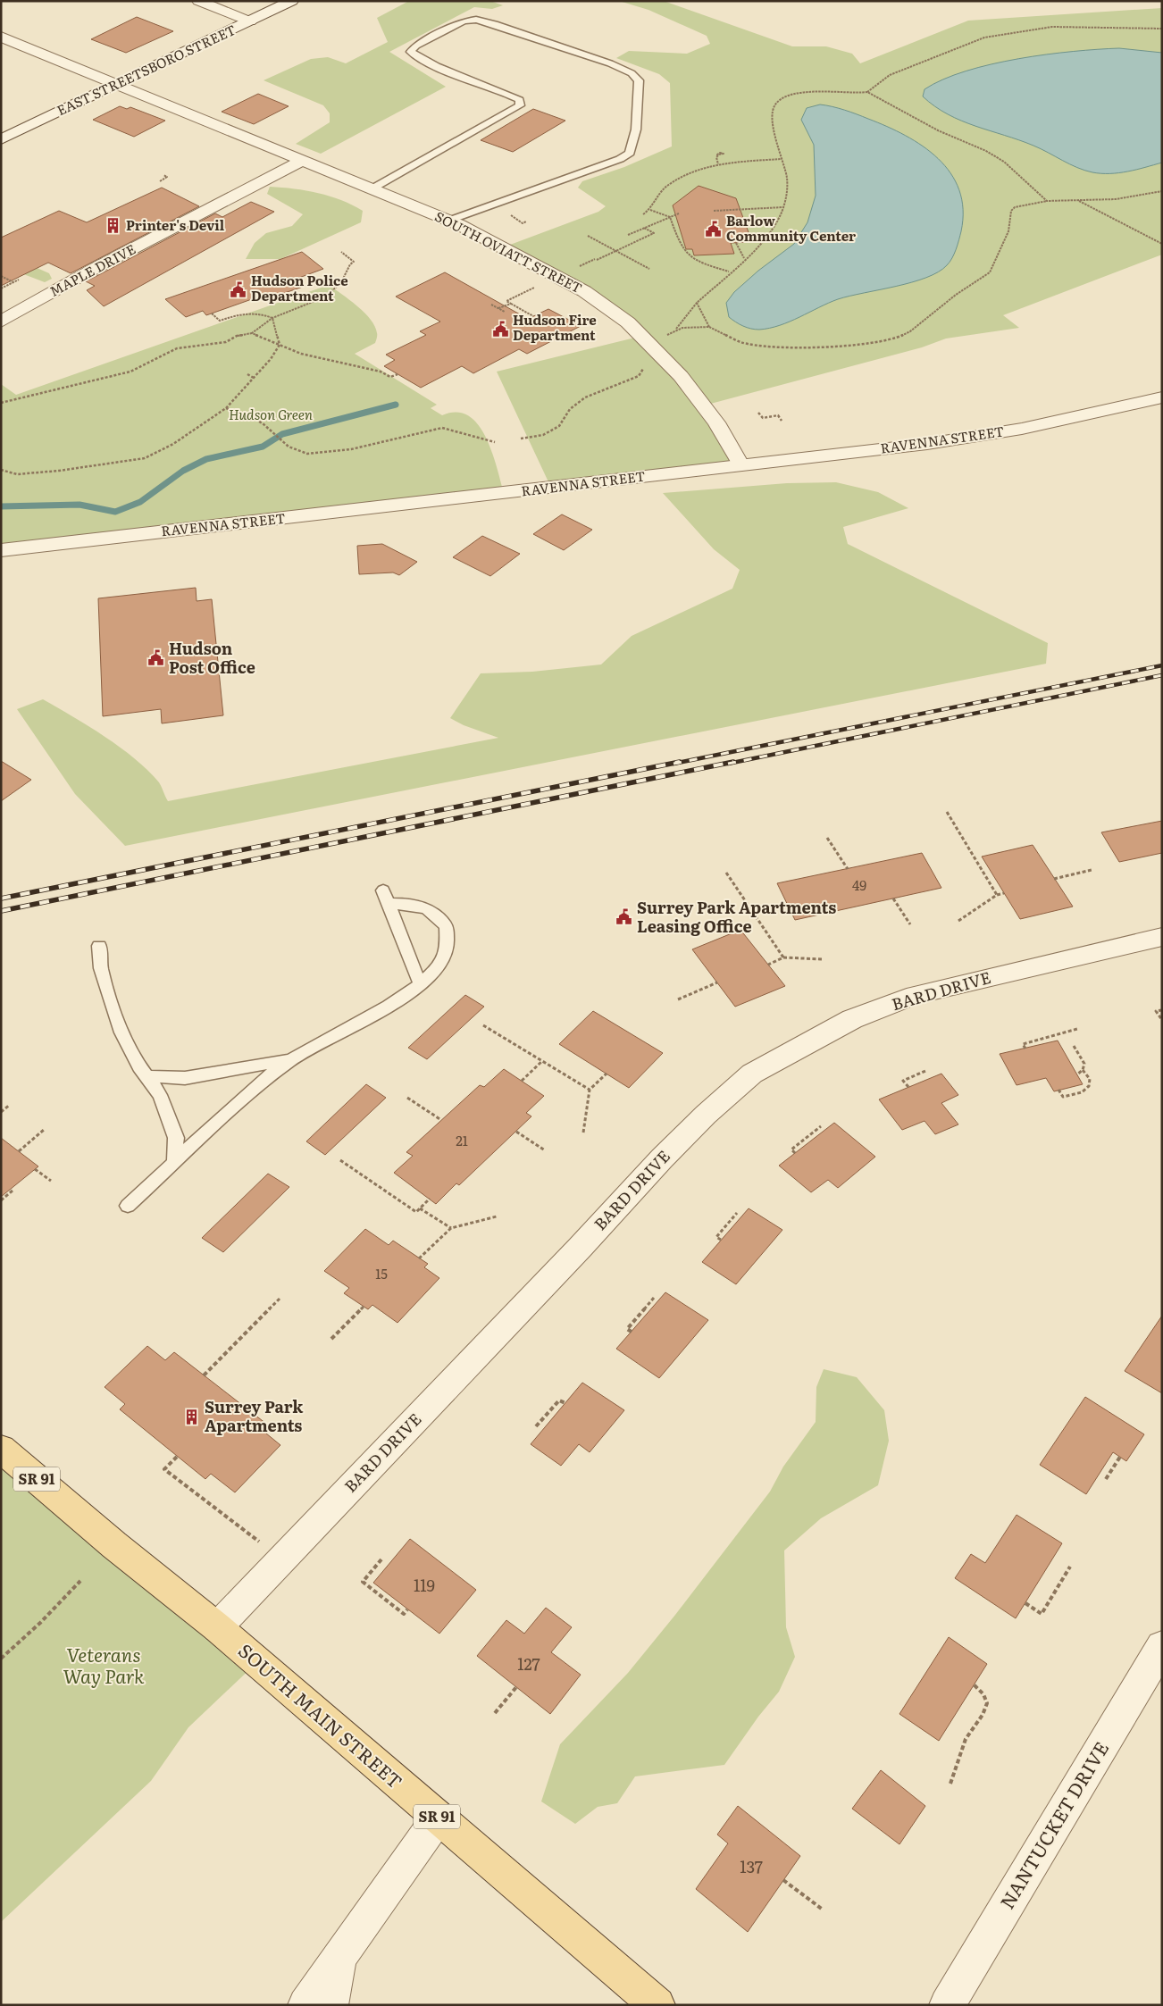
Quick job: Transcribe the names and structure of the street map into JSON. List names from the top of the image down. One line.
{"streets":{"main road":["SR 91","SOUTH MAIN STREET"],"street":["EAST STREETSBORO STREET","SOUTH OVIATT STREET","MAPLE DRIVE","RAVENNA STREET","BARD DRIVE","NANTUCKET DRIVE"]},"crossings":[["EAST STREETSBORO STREET","SOUTH OVIATT STREET"],["SOUTH OVIATT STREET","MAPLE DRIVE"],["SOUTH OVIATT STREET","RAVENNA STREET"],["BARD DRIVE","SOUTH MAIN STREET"]],"parks":["Hudson Green","Veterans Way Park"],"places":{"building":["Printer's Devil","Surrey Park Apartments"],"public building":["Barlow Community Center","Hudson Police Department","Hudson Fire Department","Hudson Post Office","Surrey Park Apartments Leasing Office"]},"house_numbers":["49","21","15","119","127","137"]}
